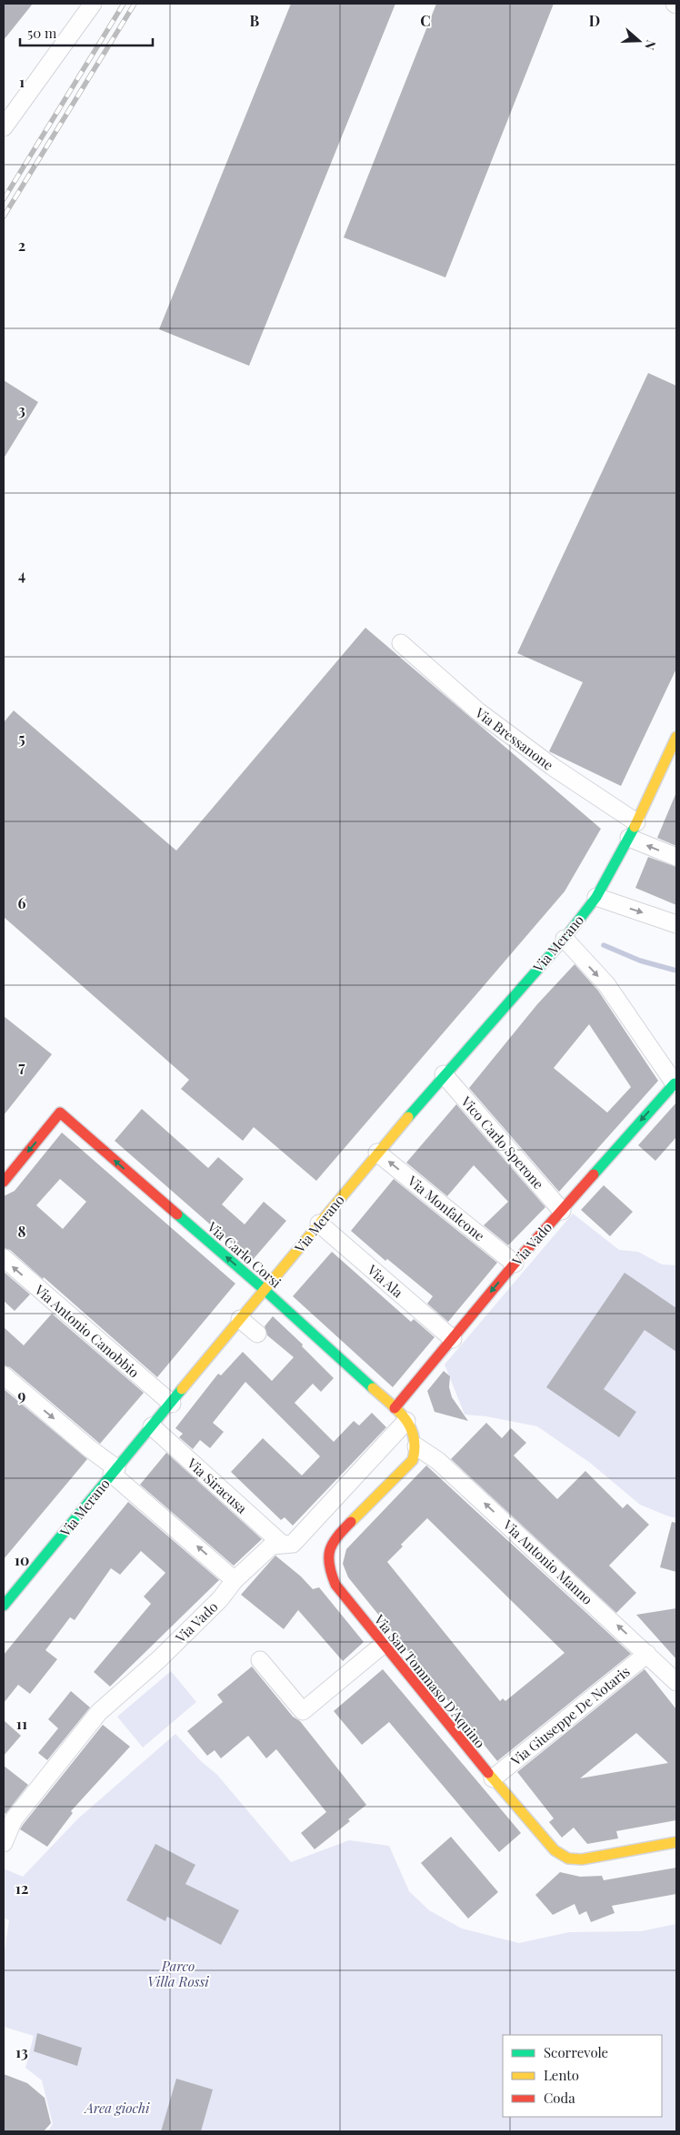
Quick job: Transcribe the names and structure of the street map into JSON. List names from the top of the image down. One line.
{"streets":{"street":["Via Bressanone","Via Merano","Vico Carlo Sperone","Via Monfalcone","Via Vado","Via Carlo Corsi","Via Ala","Via Antonio Canobbio","Via Siracusa","Via Antonio Manno","Via San Tommaso D'Aquino","Via Giuseppe De Notaris"]},"crossings":[["Via Bressanone","Via Merano"],["Via Merano","Vico Carlo Sperone"],["Via Merano","Via Monfalcone"],["Via Merano","Via Carlo Corsi"],["Via Merano","Via Ala"],["Via Merano","Via Antonio Canobbio"],["Via Merano","Via Siracusa"],["Vico Carlo Sperone","Via Vado"],["Via Monfalcone","Via Vado"],["Via Vado","Via Carlo Corsi"],["Via Vado","Via Ala"],["Via Vado","Via Siracusa"],["Via Antonio Manno","Via San Tommaso D'Aquino"],["Via Antonio Manno","Via Giuseppe De Notaris"],["Via San Tommaso D'Aquino","Via Giuseppe De Notaris"]],"one_way":["Via Monfalcone","Via Antonio Manno"],"parks":["Parco Villa Rossi","Area giochi"],"legend":["Scorrevole","Lento","Coda"],"scale_bar":"50 m","north":"right","grid":{"columns":["B","C","D"],"rows":["1","2","3","4","5","6","7","8","9","10","11","12","13"]}}
